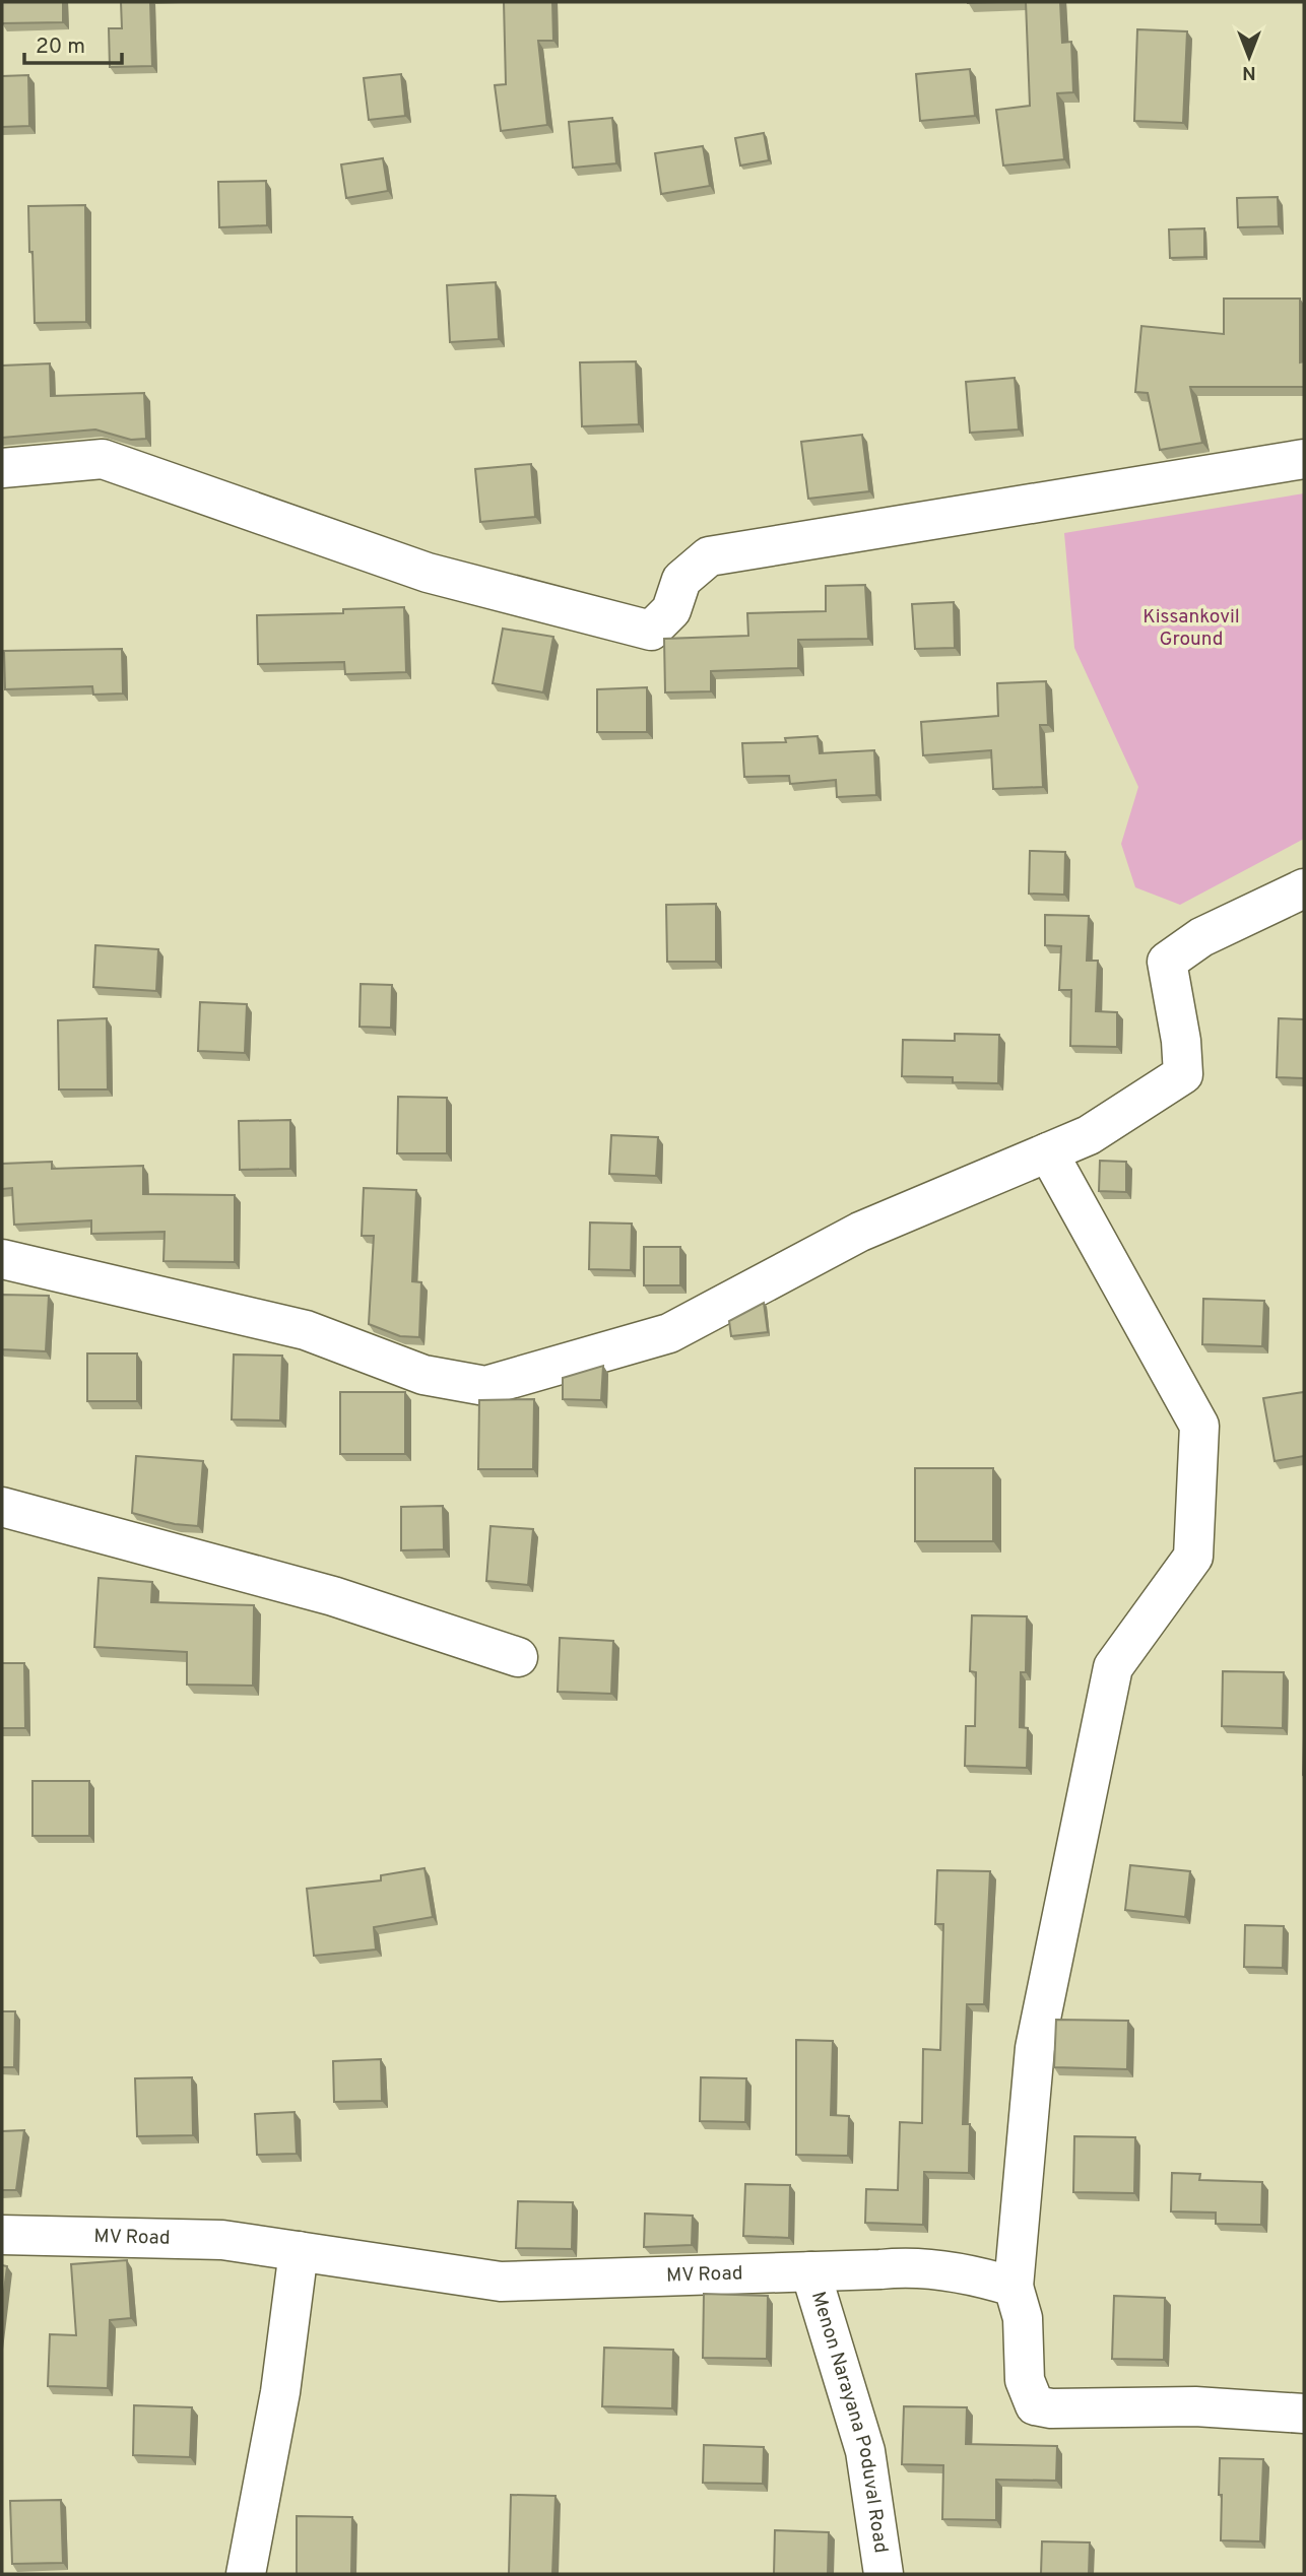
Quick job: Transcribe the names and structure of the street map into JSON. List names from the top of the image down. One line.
{"streets":{"street":["MV Road","Menon Narayana Poduval Road"]},"crossings":[["MV Road","Menon Narayana Poduval Road"]],"parks":["Kissankovil Ground"],"scale_bar":"20 m","north":"bottom"}
